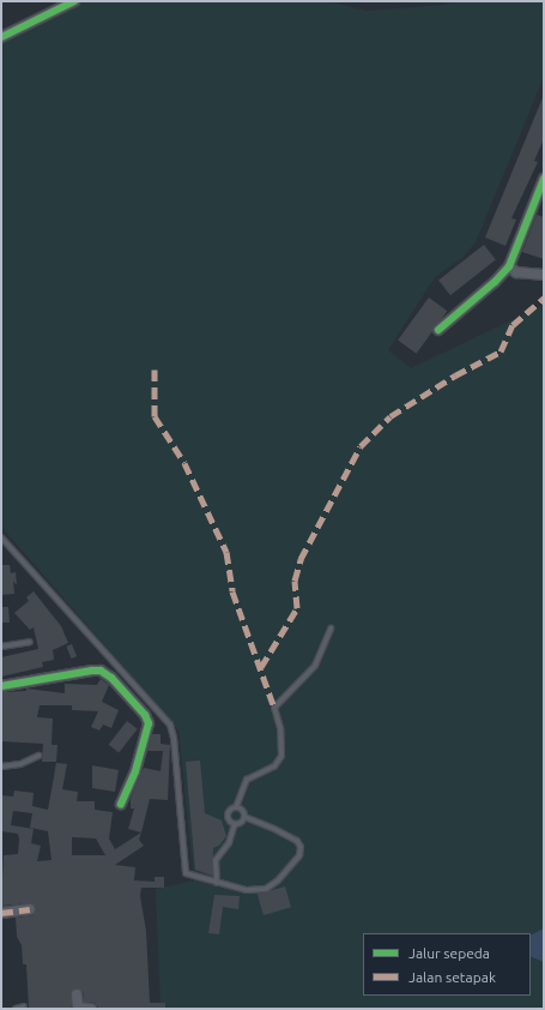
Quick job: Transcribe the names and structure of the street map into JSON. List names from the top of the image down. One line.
{"legend":["Jalur sepeda","Jalan setapak"]}
